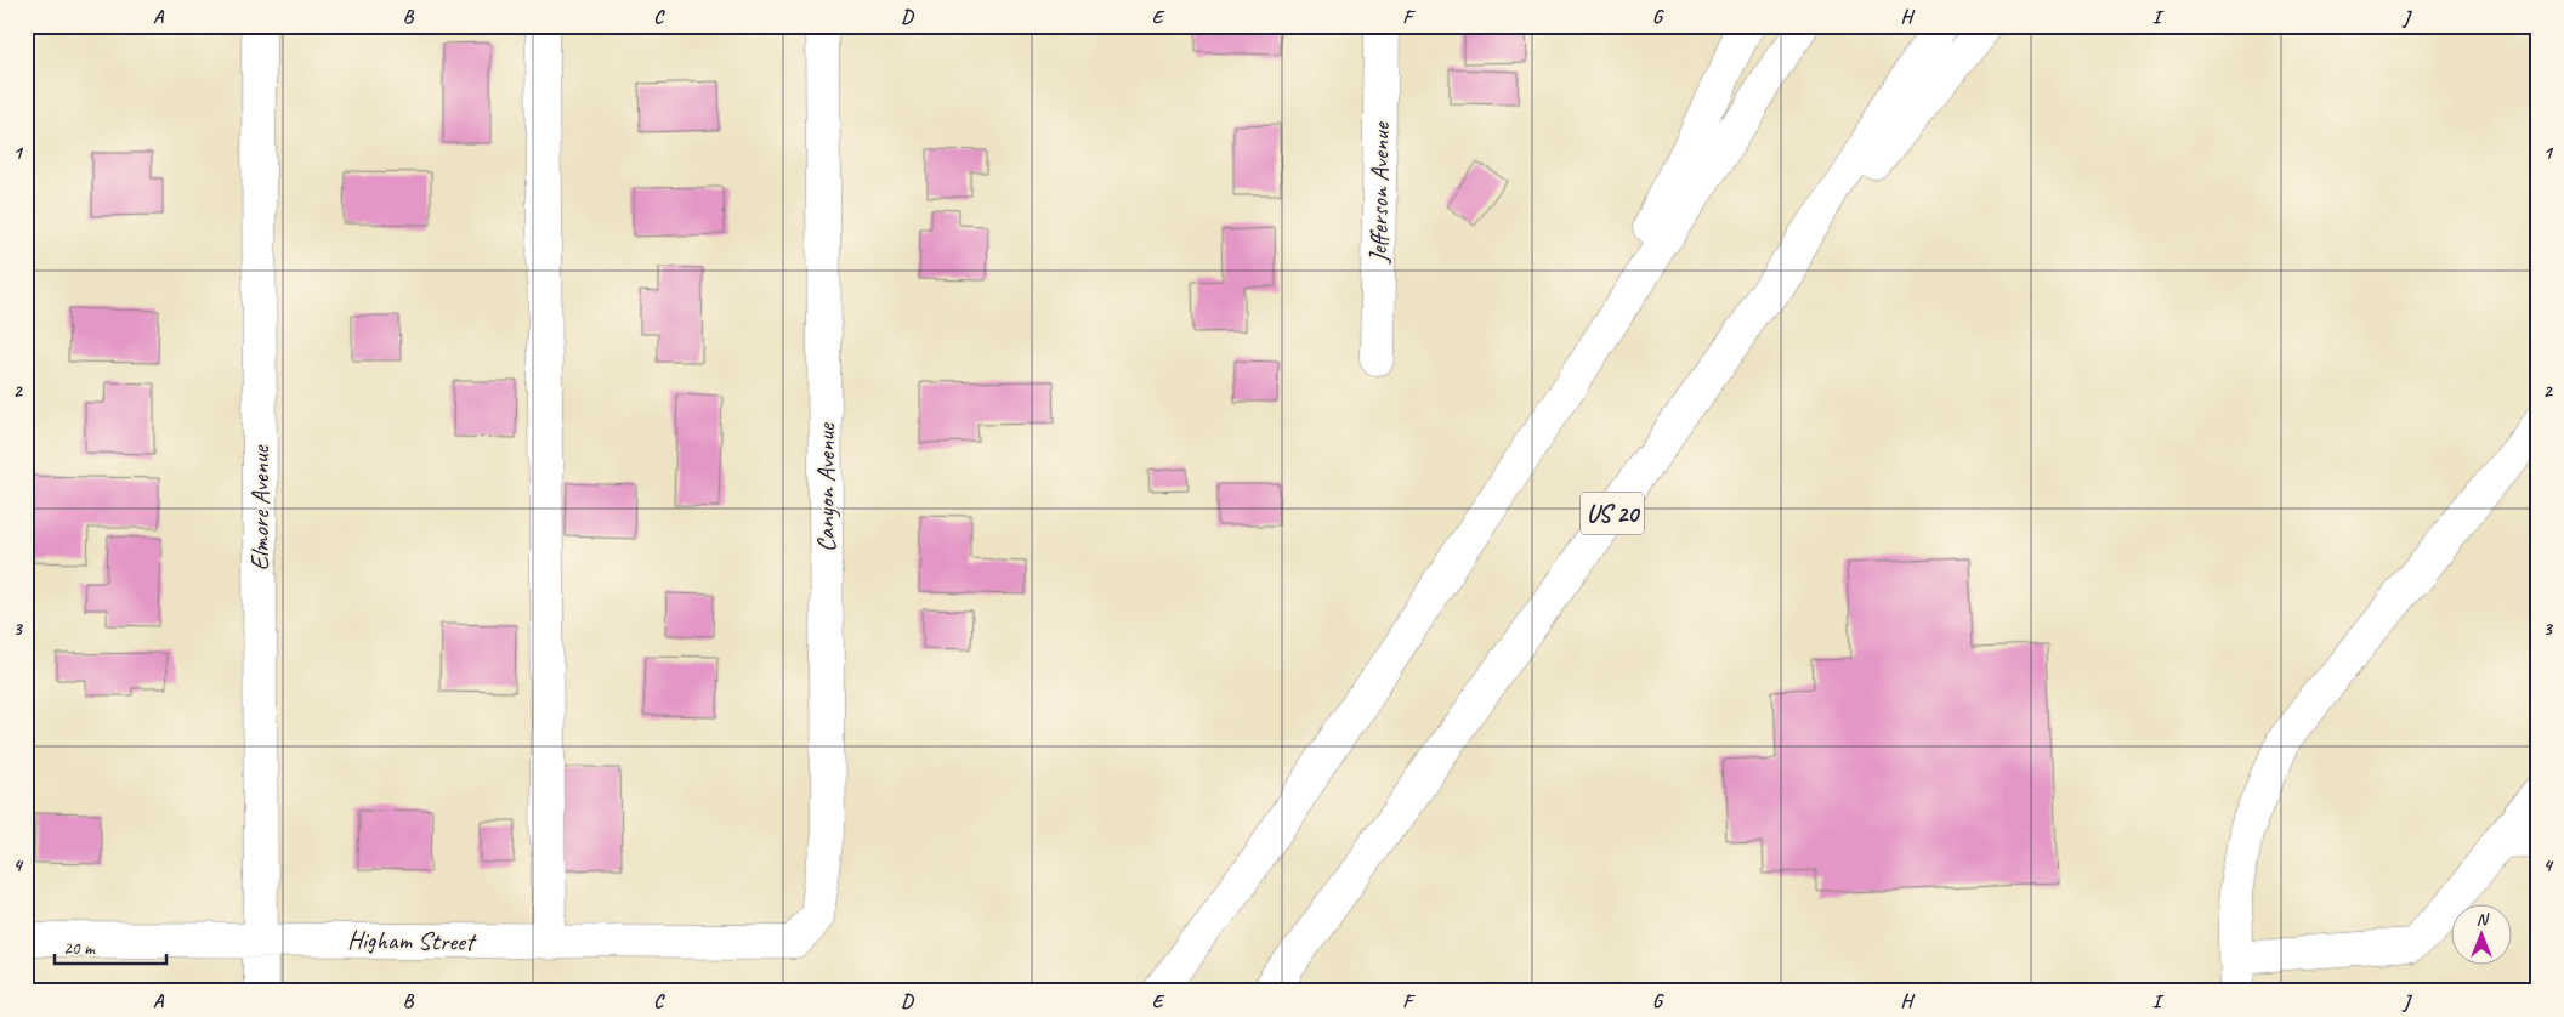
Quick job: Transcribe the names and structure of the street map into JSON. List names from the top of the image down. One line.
{"streets":{"main road":["Jefferson Avenue","Canyon Avenue","Elmore Avenue","US 20","Higham Street"]},"crossings":[["Canyon Avenue","Higham Street"],["Elmore Avenue","Higham Street"]],"scale_bar":"20 m","north":"top","grid":{"columns":["A","B","C","D","E","F","G","H","I","J"],"rows":["1","2","3","4"]}}
